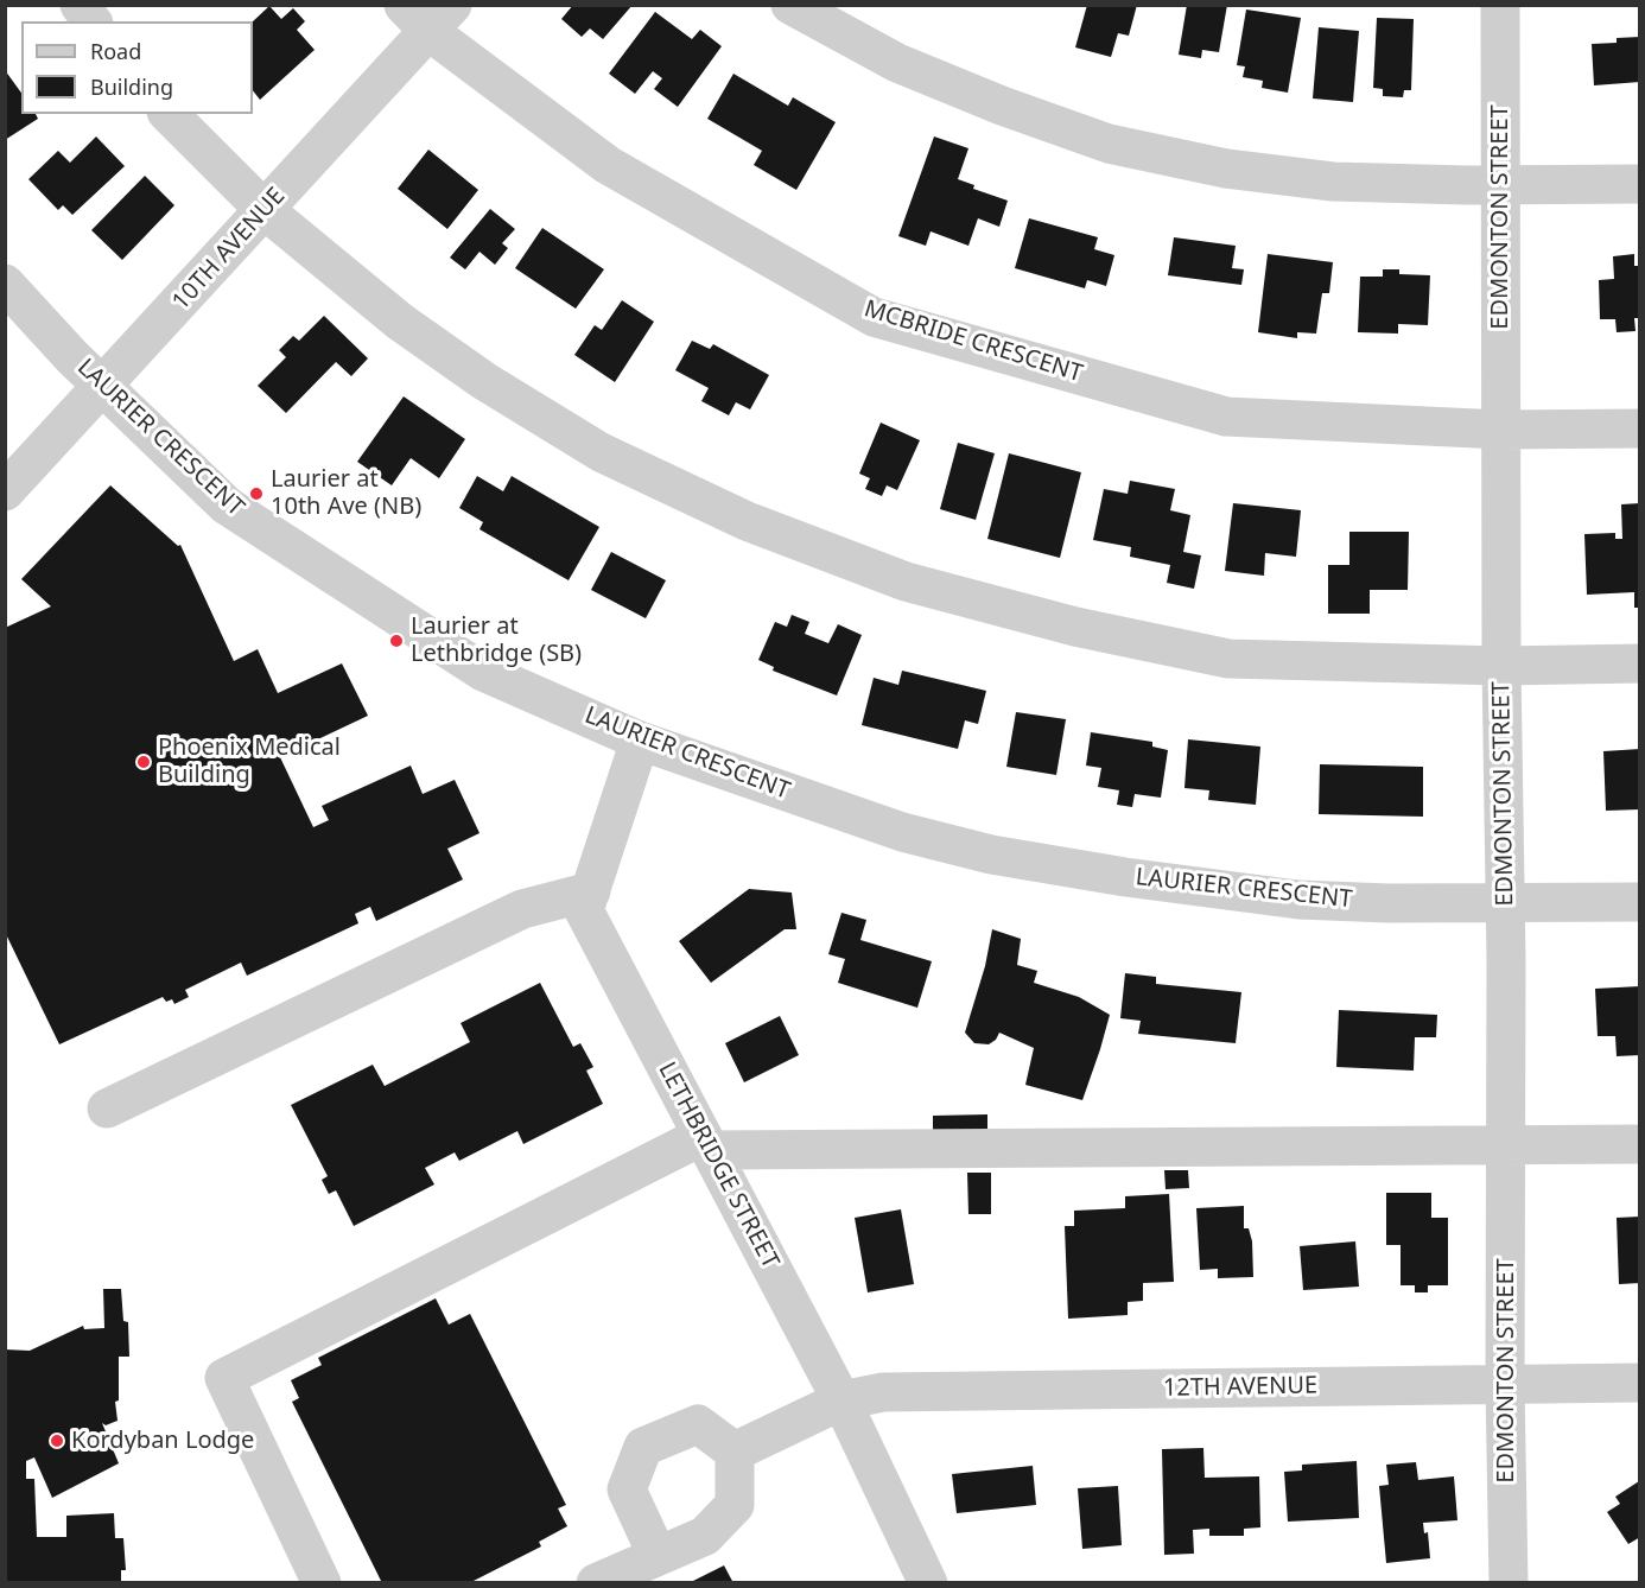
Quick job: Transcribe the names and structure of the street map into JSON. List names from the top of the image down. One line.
{"streets":{"street":["EDMONTON STREET","10TH AVENUE","MCBRIDE CRESCENT","LAURIER CRESCENT","LETHBRIDGE STREET","12TH AVENUE"]},"crossings":[["EDMONTON STREET","MCBRIDE CRESCENT"],["EDMONTON STREET","LAURIER CRESCENT"],["EDMONTON STREET","12TH AVENUE"],["10TH AVENUE","MCBRIDE CRESCENT"],["10TH AVENUE","LAURIER CRESCENT"],["LAURIER CRESCENT","LETHBRIDGE STREET"],["LETHBRIDGE STREET","12TH AVENUE"]],"places":["Laurier at 10th Ave (NB)","Laurier at Lethbridge (SB)","Phoenix Medical Building","Kordyban Lodge"],"legend":["Road","Building"]}
